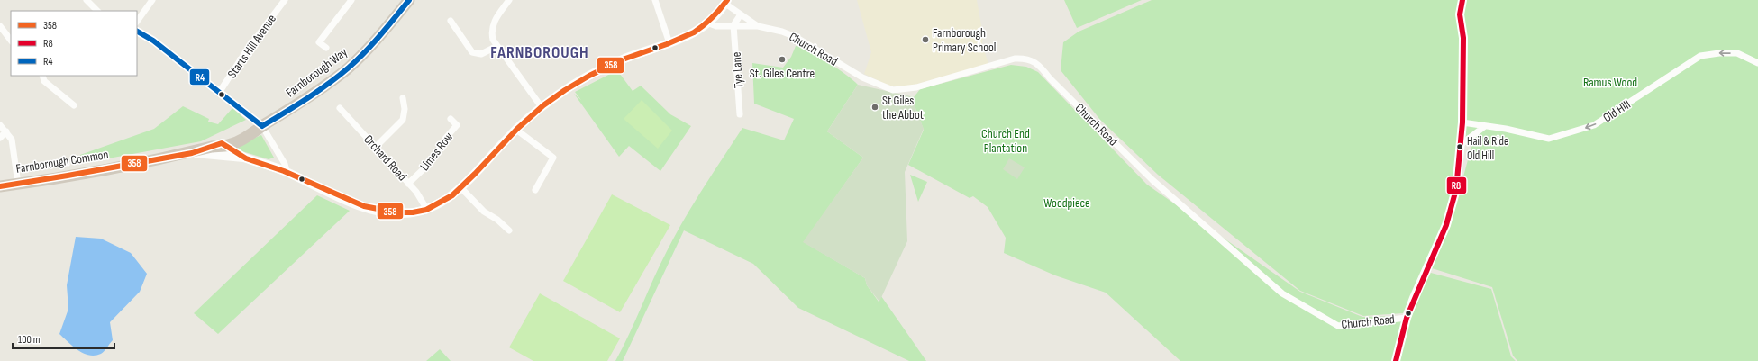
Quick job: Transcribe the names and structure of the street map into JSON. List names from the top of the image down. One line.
{"streets":{"highway":["Farnborough Way","Farnborough Common"],"street":["Starts Hill Avenue","Church Road","Tye Lane","Old Hill","Limes Row","Orchard Road"]},"crossings":[["Church Road","Tye Lane"],["Farnborough Way","Farnborough Common"],["Limes Row","Orchard Road"]],"one_way":["Old Hill"],"districts":["FARNBOROUGH"],"parks":["Ramus Wood","Church End Plantation","Woodpiece"],"places":["Farnborough Primary School","St. Giles Centre","St Giles the Abbot","Hail & Ride Old Hill"],"lines":["transit line 358","transit line R8","transit line R4"],"legend":["358","R8","R4"],"scale_bar":"100 m"}
